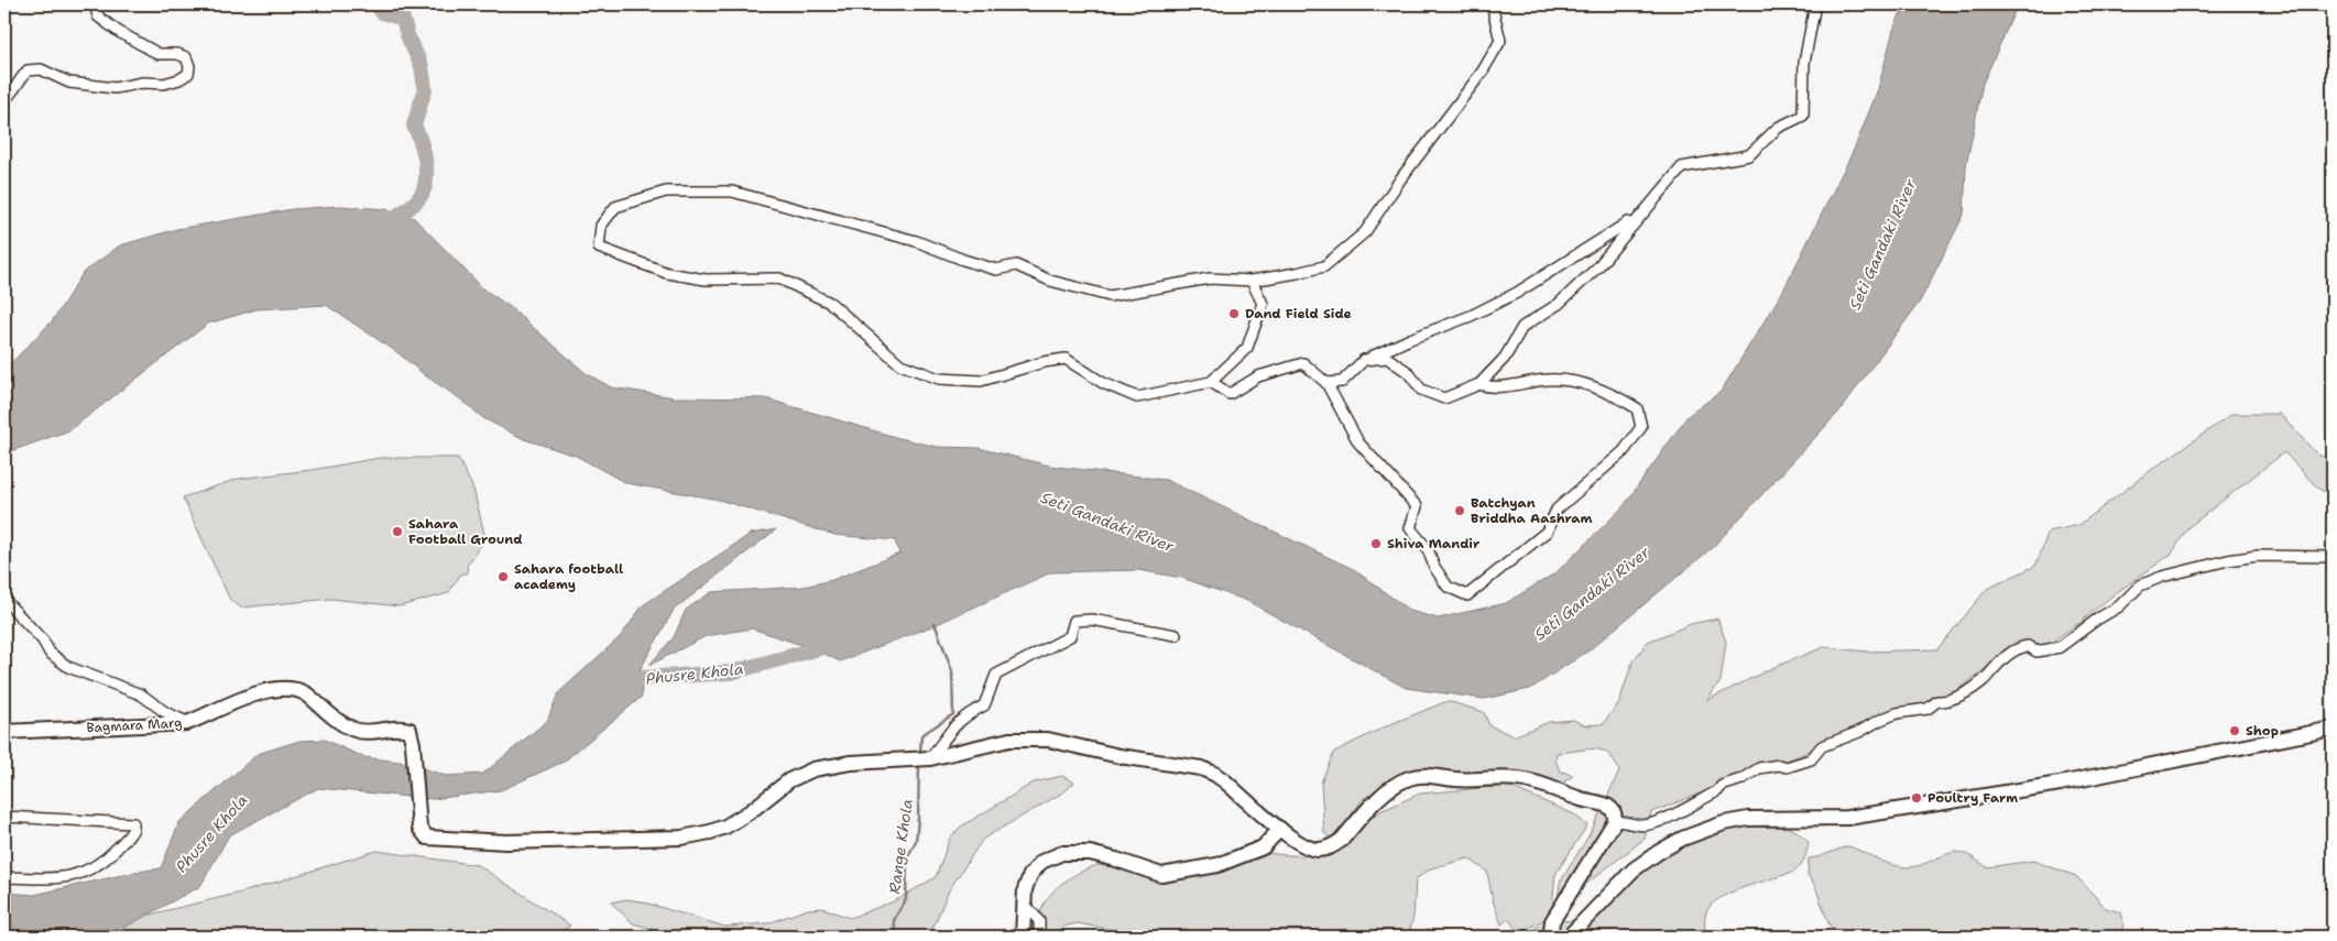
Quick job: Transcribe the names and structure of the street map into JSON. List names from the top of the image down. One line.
{"streets":{"main road":["Bagmara Marg"]},"water":["Seti Gandaki River","Phusre Khola","Range Khola"],"places":["Dand Field Side","Batchyan Briddha Aashram","Sahara Football Ground","Shiva Mandir","Sahara football academy","Shop","Poultry Farm"]}
